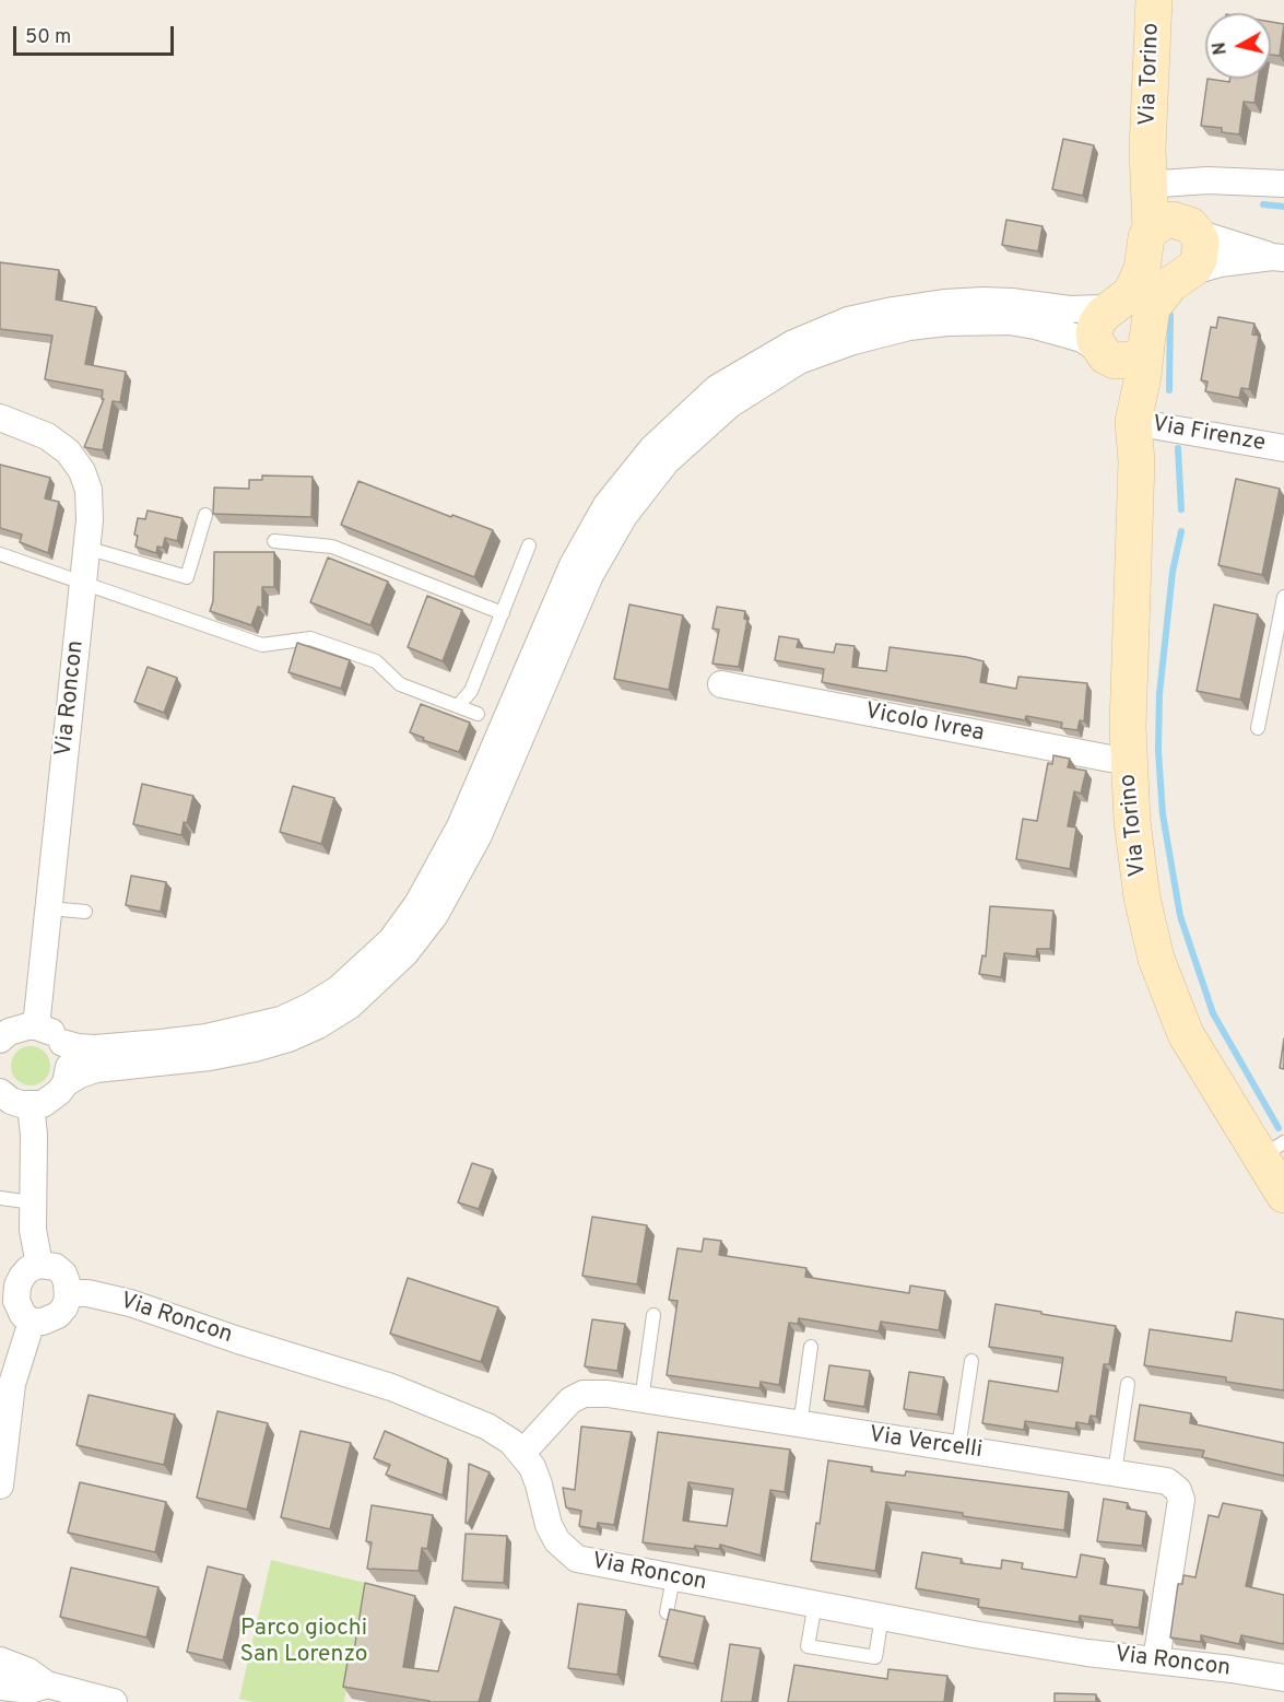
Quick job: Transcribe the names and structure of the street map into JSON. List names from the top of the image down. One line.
{"streets":{"street":["Via Torino","Via Firenze","Via Roncon","Vicolo Ivrea","Via Vercelli"]},"crossings":[["Via Torino","Via Firenze"],["Via Torino","Vicolo Ivrea"],["Via Roncon","Via Vercelli"]],"parks":["Parco giochi San Lorenzo"],"scale_bar":"50 m","north":"left"}
